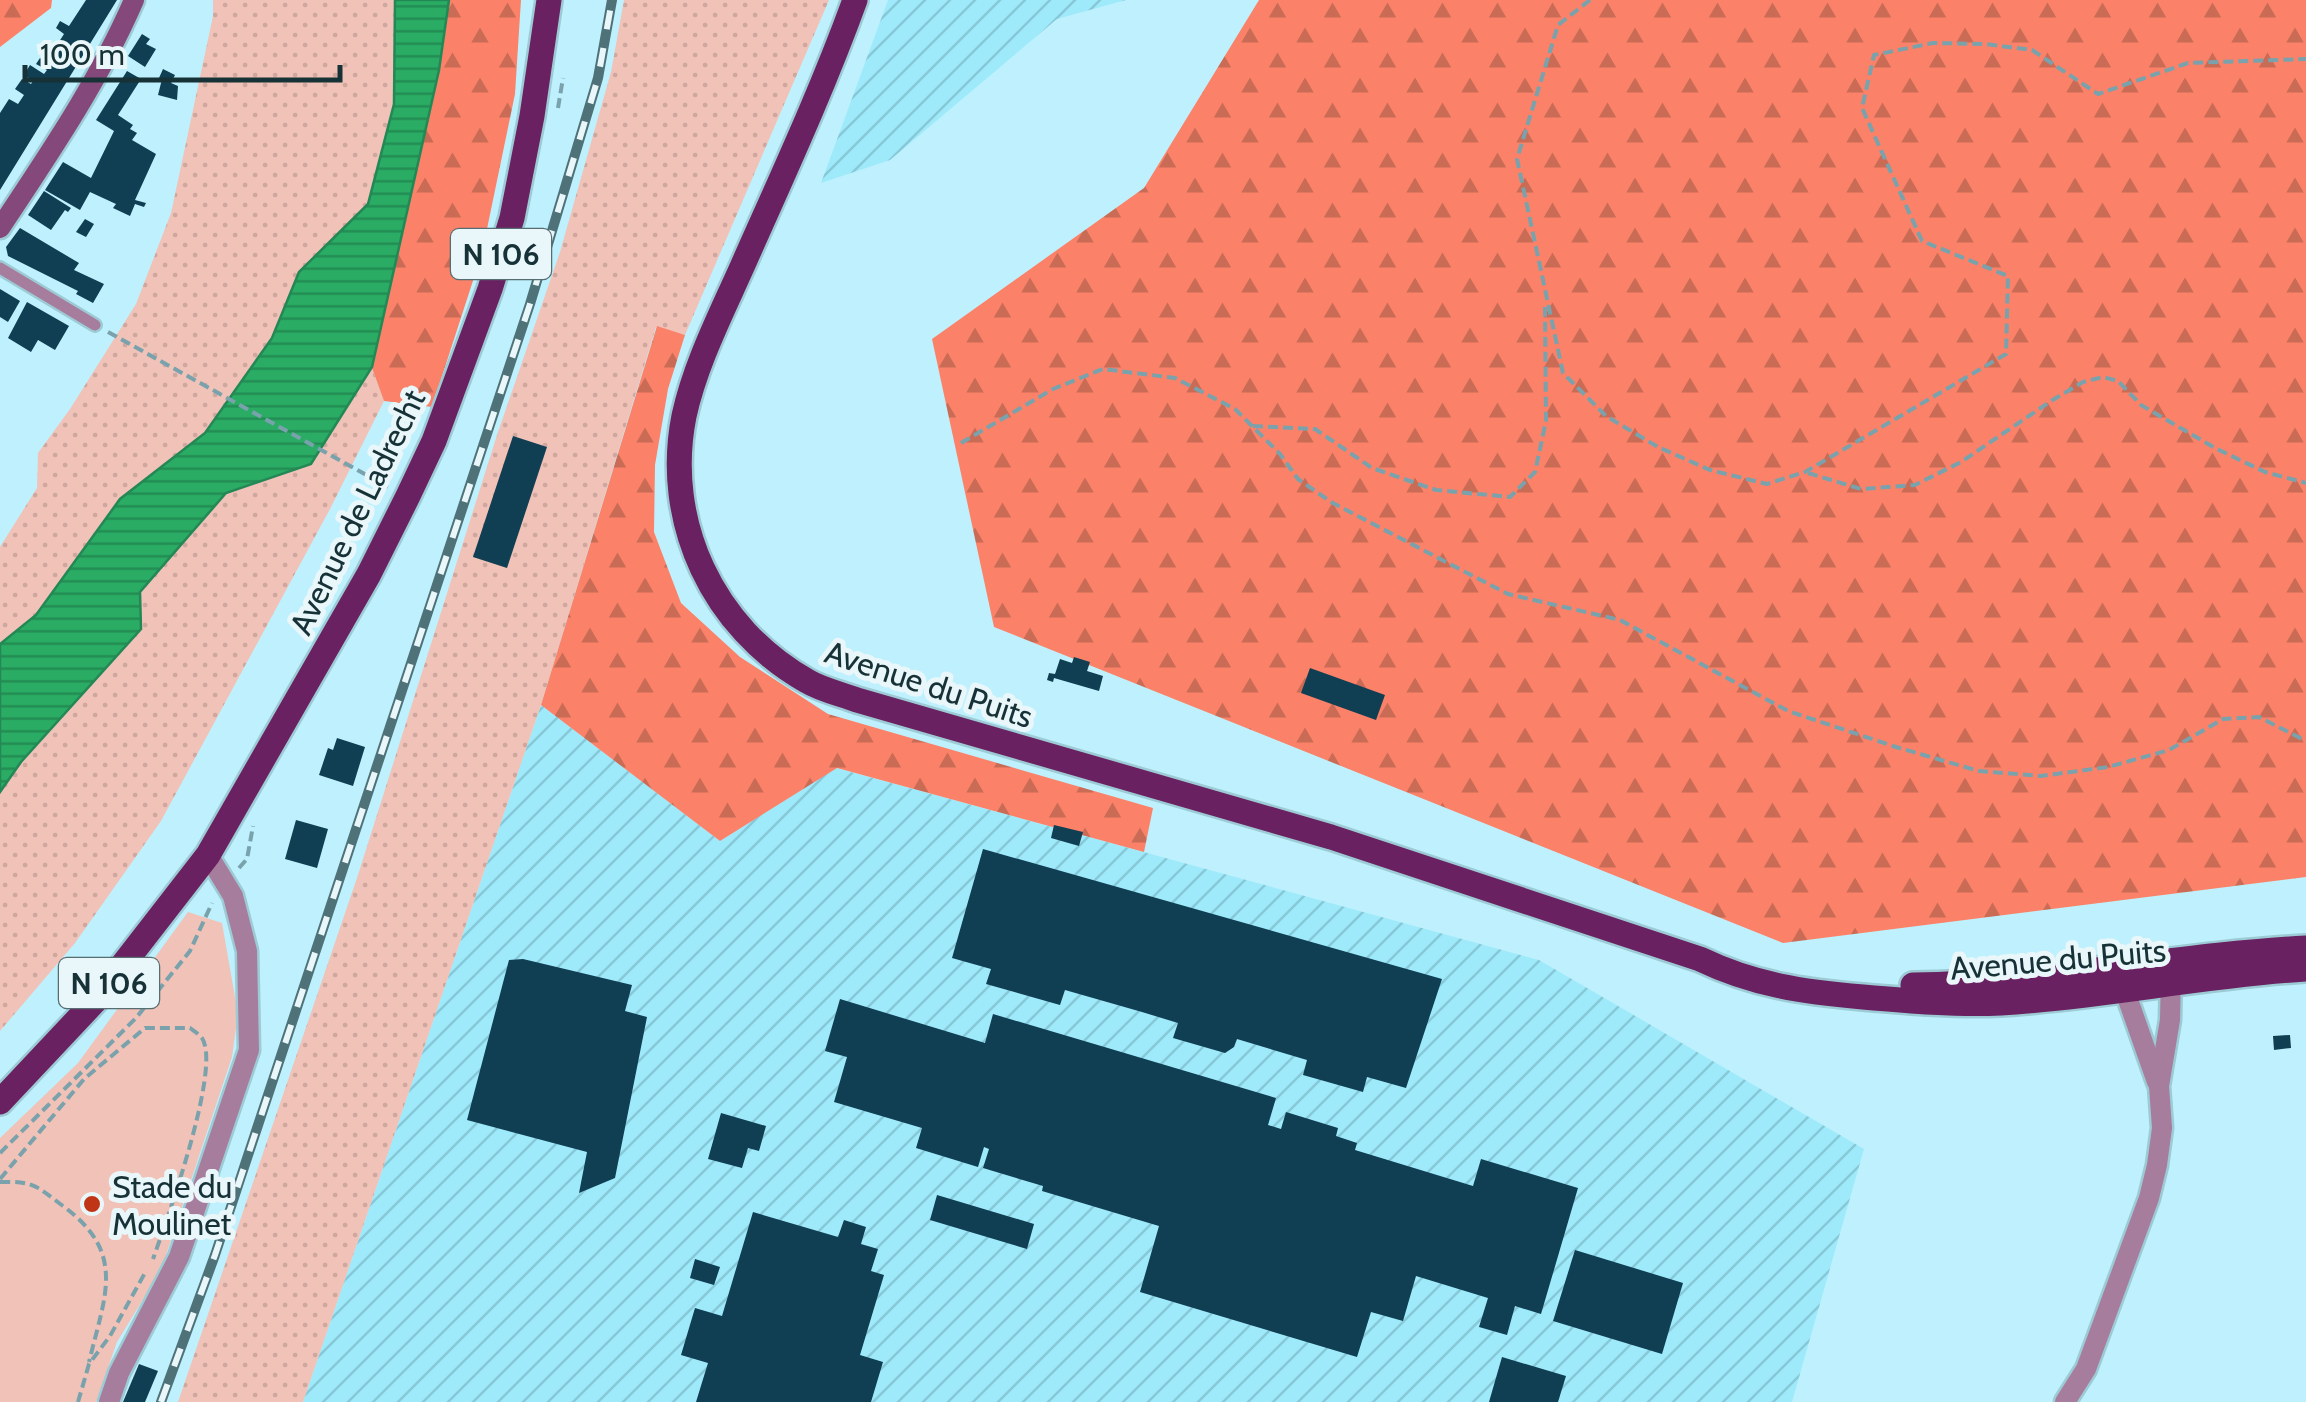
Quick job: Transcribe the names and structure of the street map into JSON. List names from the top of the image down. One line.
{"streets":{"main road":["N 106","Avenue de Ladrecht","Avenue du Puits"]},"crossings":[["N 106","Avenue de Ladrecht"]],"places":["Stade du Moulinet"],"scale_bar":"100 m"}
